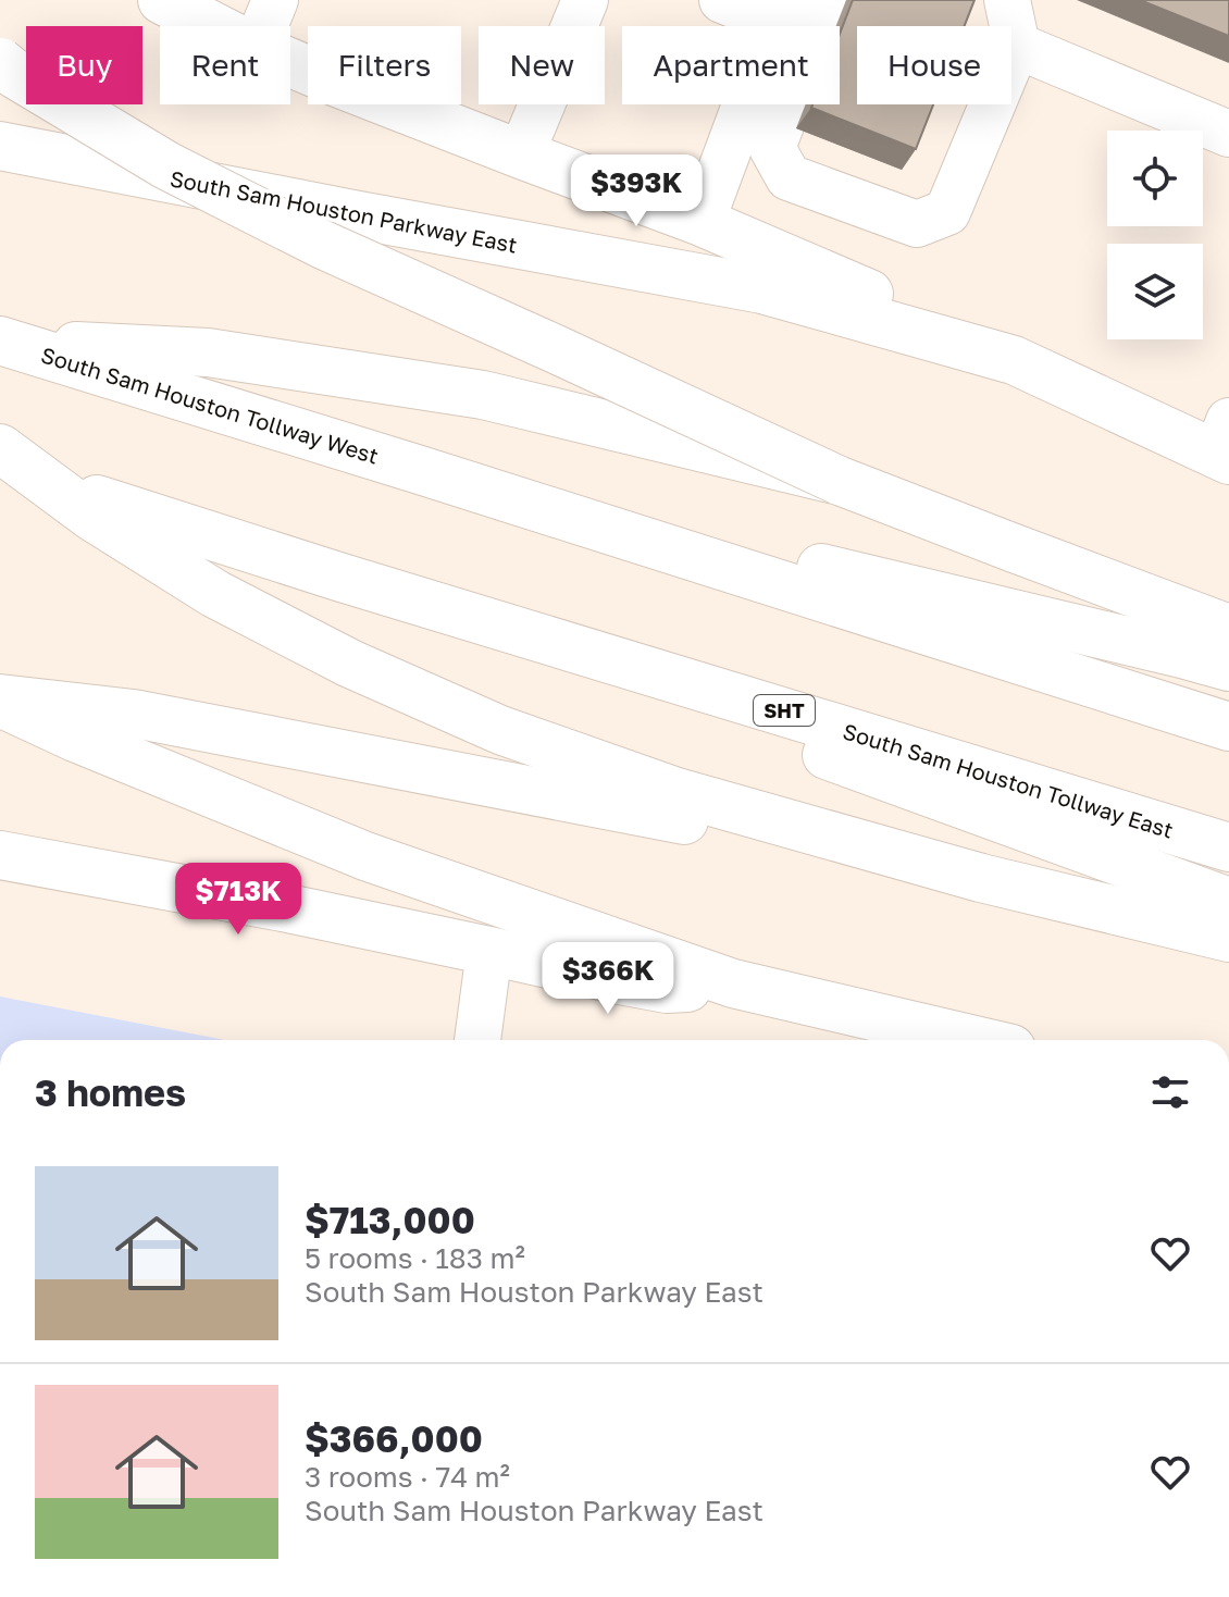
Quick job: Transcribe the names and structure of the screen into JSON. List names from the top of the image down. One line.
{"streets":{"main road":["South Sam Houston Parkway East","South Sam Houston Tollway West","SHT","South Sam Houston Tollway East"]},"crossings":[["SHT","South Sam Houston Tollway East"]],"page":{"chip":["Buy","Rent","Filters","New","Apartment","House"],"price":["$393K","$713K","$366K"],"heading":"3 homes","list":[{"name":"$713,000","note":"5 rooms · 183 m² · South Sam Houston Parkway East"},{"name":"$366,000","note":"3 rooms · 74 m² · South Sam Houston Parkway East"}]}}
